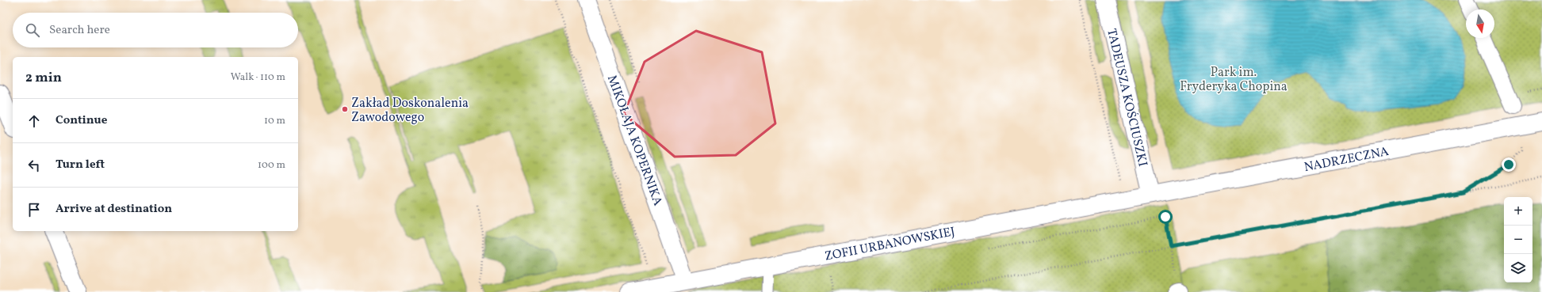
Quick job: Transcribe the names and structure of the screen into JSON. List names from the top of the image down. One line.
{"streets":{"street":["TADEUSZA KOŚCIUSZKI","MIKOŁAJA KOPERNIKA","NADRZECZNA","ZOFII URBANOWSKIEJ"]},"crossings":[["TADEUSZA KOŚCIUSZKI","NADRZECZNA"],["TADEUSZA KOŚCIUSZKI","ZOFII URBANOWSKIEJ"],["MIKOŁAJA KOPERNIKA","ZOFII URBANOWSKIEJ"],["NADRZECZNA","ZOFII URBANOWSKIEJ"]],"parks":["Park im. Fryderyka Chopina"],"places":["Zakład Doskonalenia Zawodowego"],"north":"bottom","page":{"search":"Search here","heading":["2 min","Walk · 110 m"],"list":[["Continue","10 m"],["Turn left","100 m"],"Arrive at destination"],"map_buttons":["+","−"]}}
